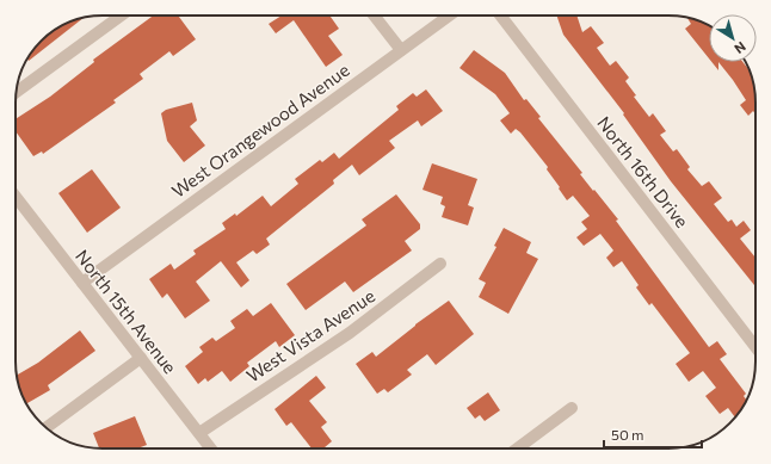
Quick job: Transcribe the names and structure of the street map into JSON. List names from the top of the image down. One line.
{"streets":{"street":["West Orangewood Avenue","North 16th Drive","North 15th Avenue","West Vista Avenue"]},"crossings":[["West Orangewood Avenue","North 15th Avenue"],["North 15th Avenue","West Vista Avenue"]],"scale_bar":"50 m","north":"bottom right"}
